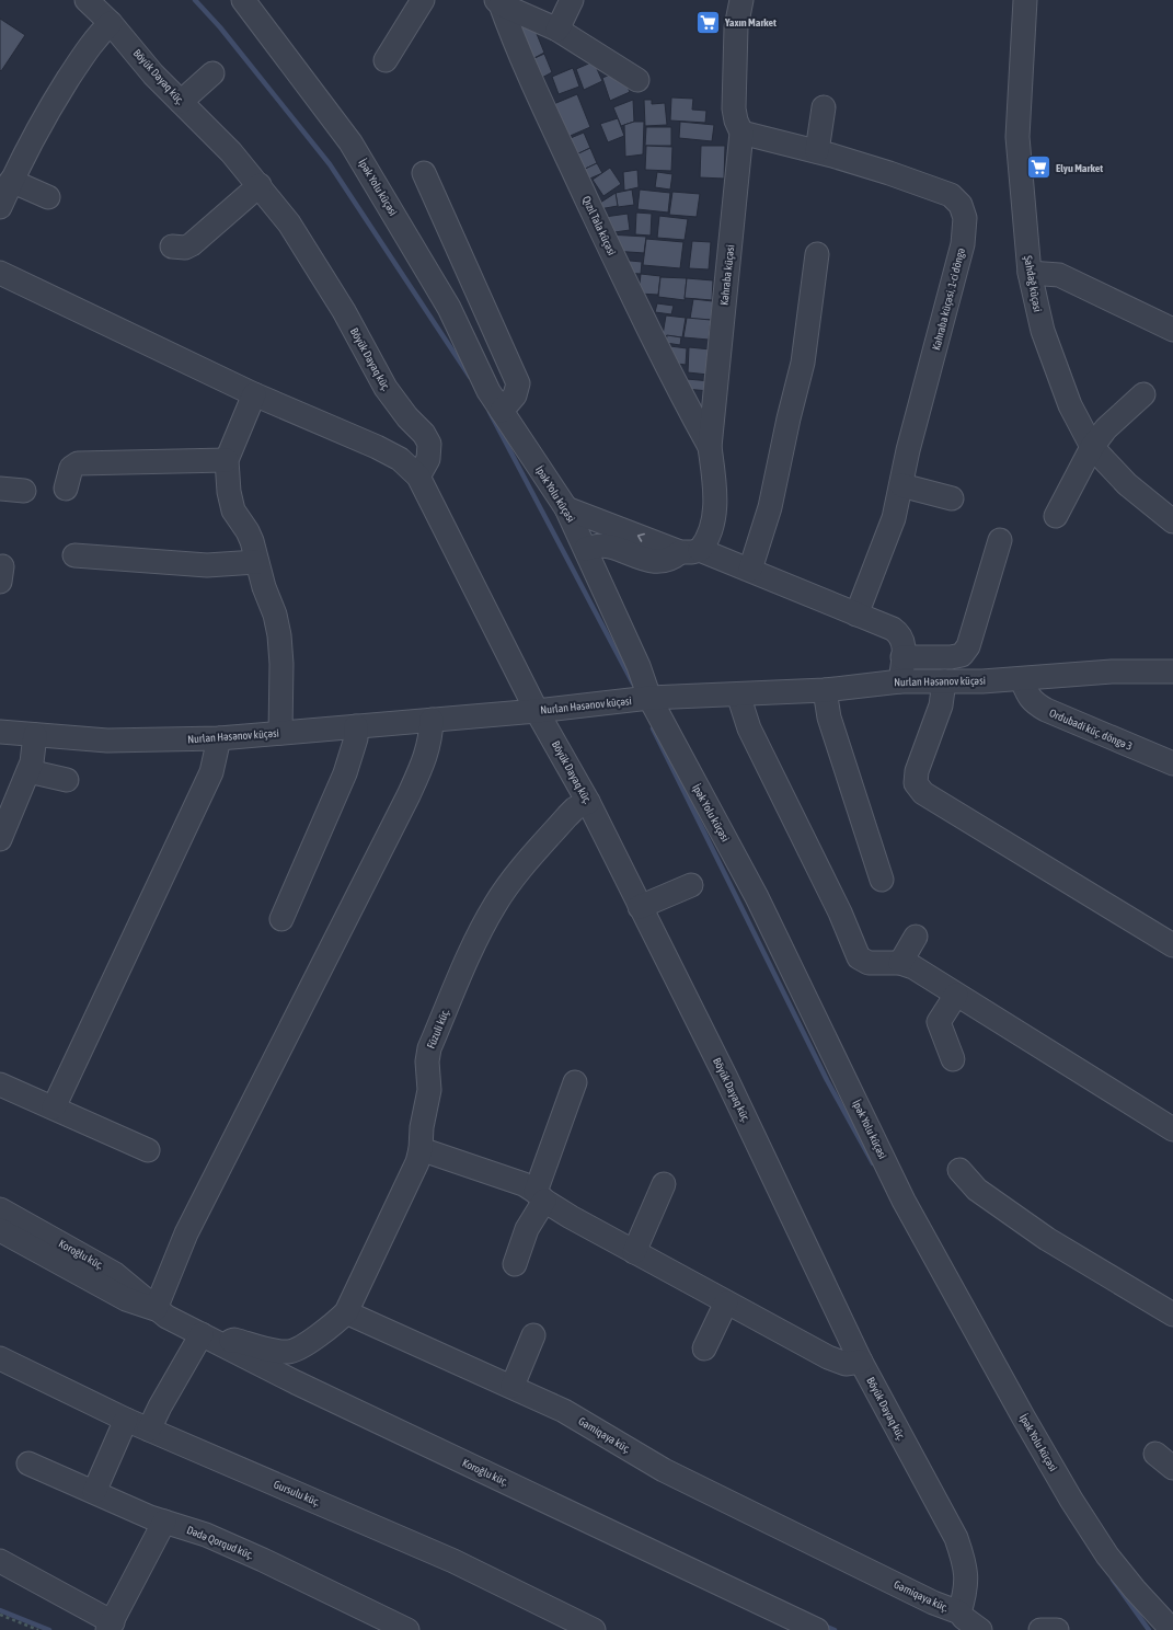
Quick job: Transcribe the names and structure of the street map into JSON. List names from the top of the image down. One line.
{"streets":{"street":["Böyük Dayaq küç.","İpək Yolu küçəsi","Qızıl Tala küçəsi","Kəhraba küçəsi","Şahdağ küçəsi","Kəhraba küçəsi, 1-ci döngə","Nurlan Həsənov küçəsi","Ordubadi küç. döngə 3","Füzuli küç.","Koroğlu küç.","Gəmiqaya küç.","Gursulu küç.","Dədə Qorqud küç."]},"crossings":[["Böyük Dayaq küç.","Nurlan Həsənov küçəsi"],["Böyük Dayaq küç.","Füzuli küç."],["Böyük Dayaq küç.","Gəmiqaya küç."],["İpək Yolu küçəsi","Nurlan Həsənov küçəsi"],["Qızıl Tala küçəsi","Kəhraba küçəsi"],["Kəhraba küçəsi","Kəhraba küçəsi, 1-ci döngə"],["Nurlan Həsənov küçəsi","Ordubadi küç. döngə 3"],["Füzuli küç.","Gəmiqaya küç."]],"places":{"supermarket":["Yaxın Market","Elyu Market"]}}
